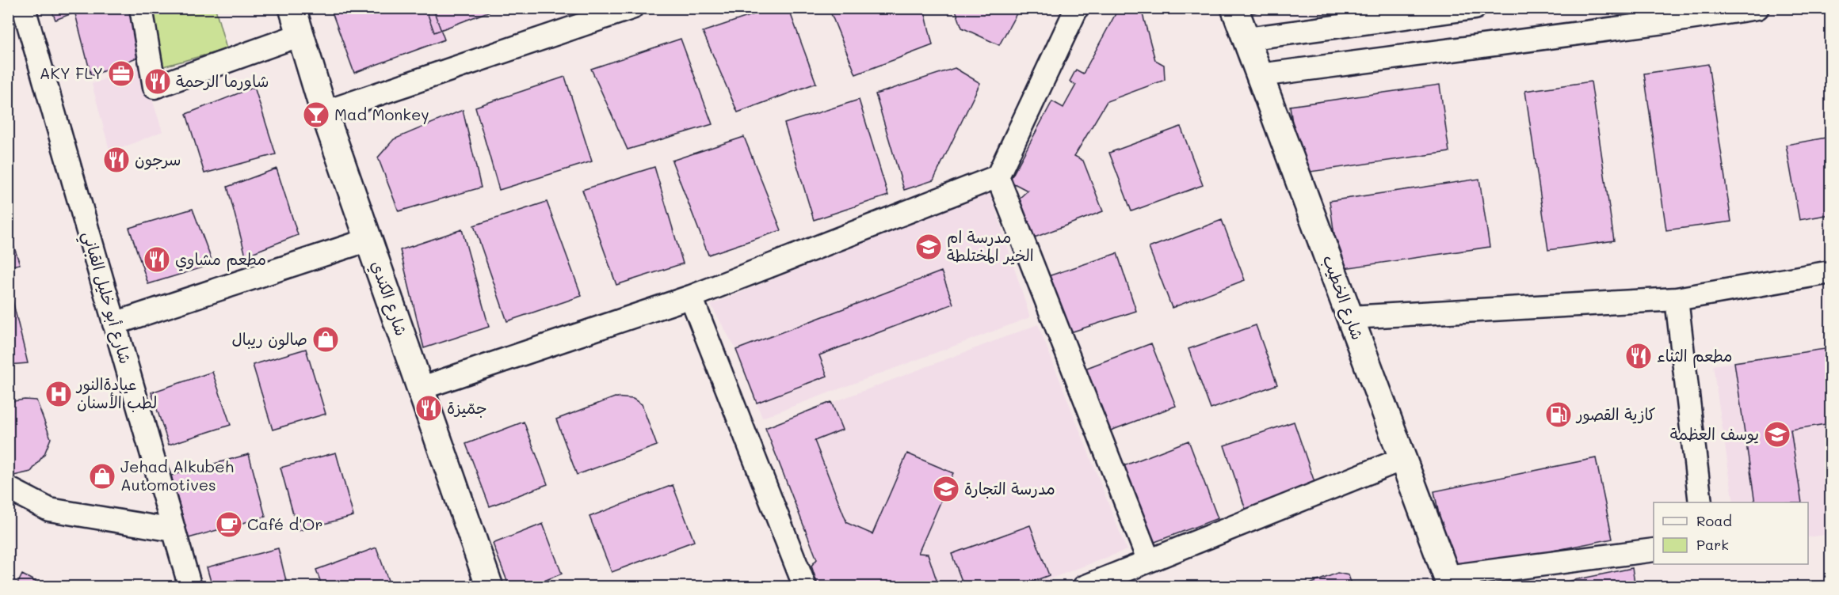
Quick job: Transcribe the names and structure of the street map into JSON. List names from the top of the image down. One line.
{"streets":{"main road":["شارع الخطيب","شارع الكندي"],"street":["شارع أبو خليل القباني"]},"places":{"office":["AKY FLY"],"restaurant":["شاورما الرحمة","سرجون","مطعم مشاوي","مطعم الثناء","جمّيزة"],"bar":["Mad Monkey"],"school or university":["مدرسة ام الخير المختلطة","يوسف العظمة","مدرسة التجارة"],"shop":["صالون ريبال","Jehad Alkubeh Automotives"],"hospital":["عيادةالنور لطب الأسنان"],"fuel station":["كازية القصور"],"cafe":["Café d'Or"]},"legend":["Road","Park"]}
